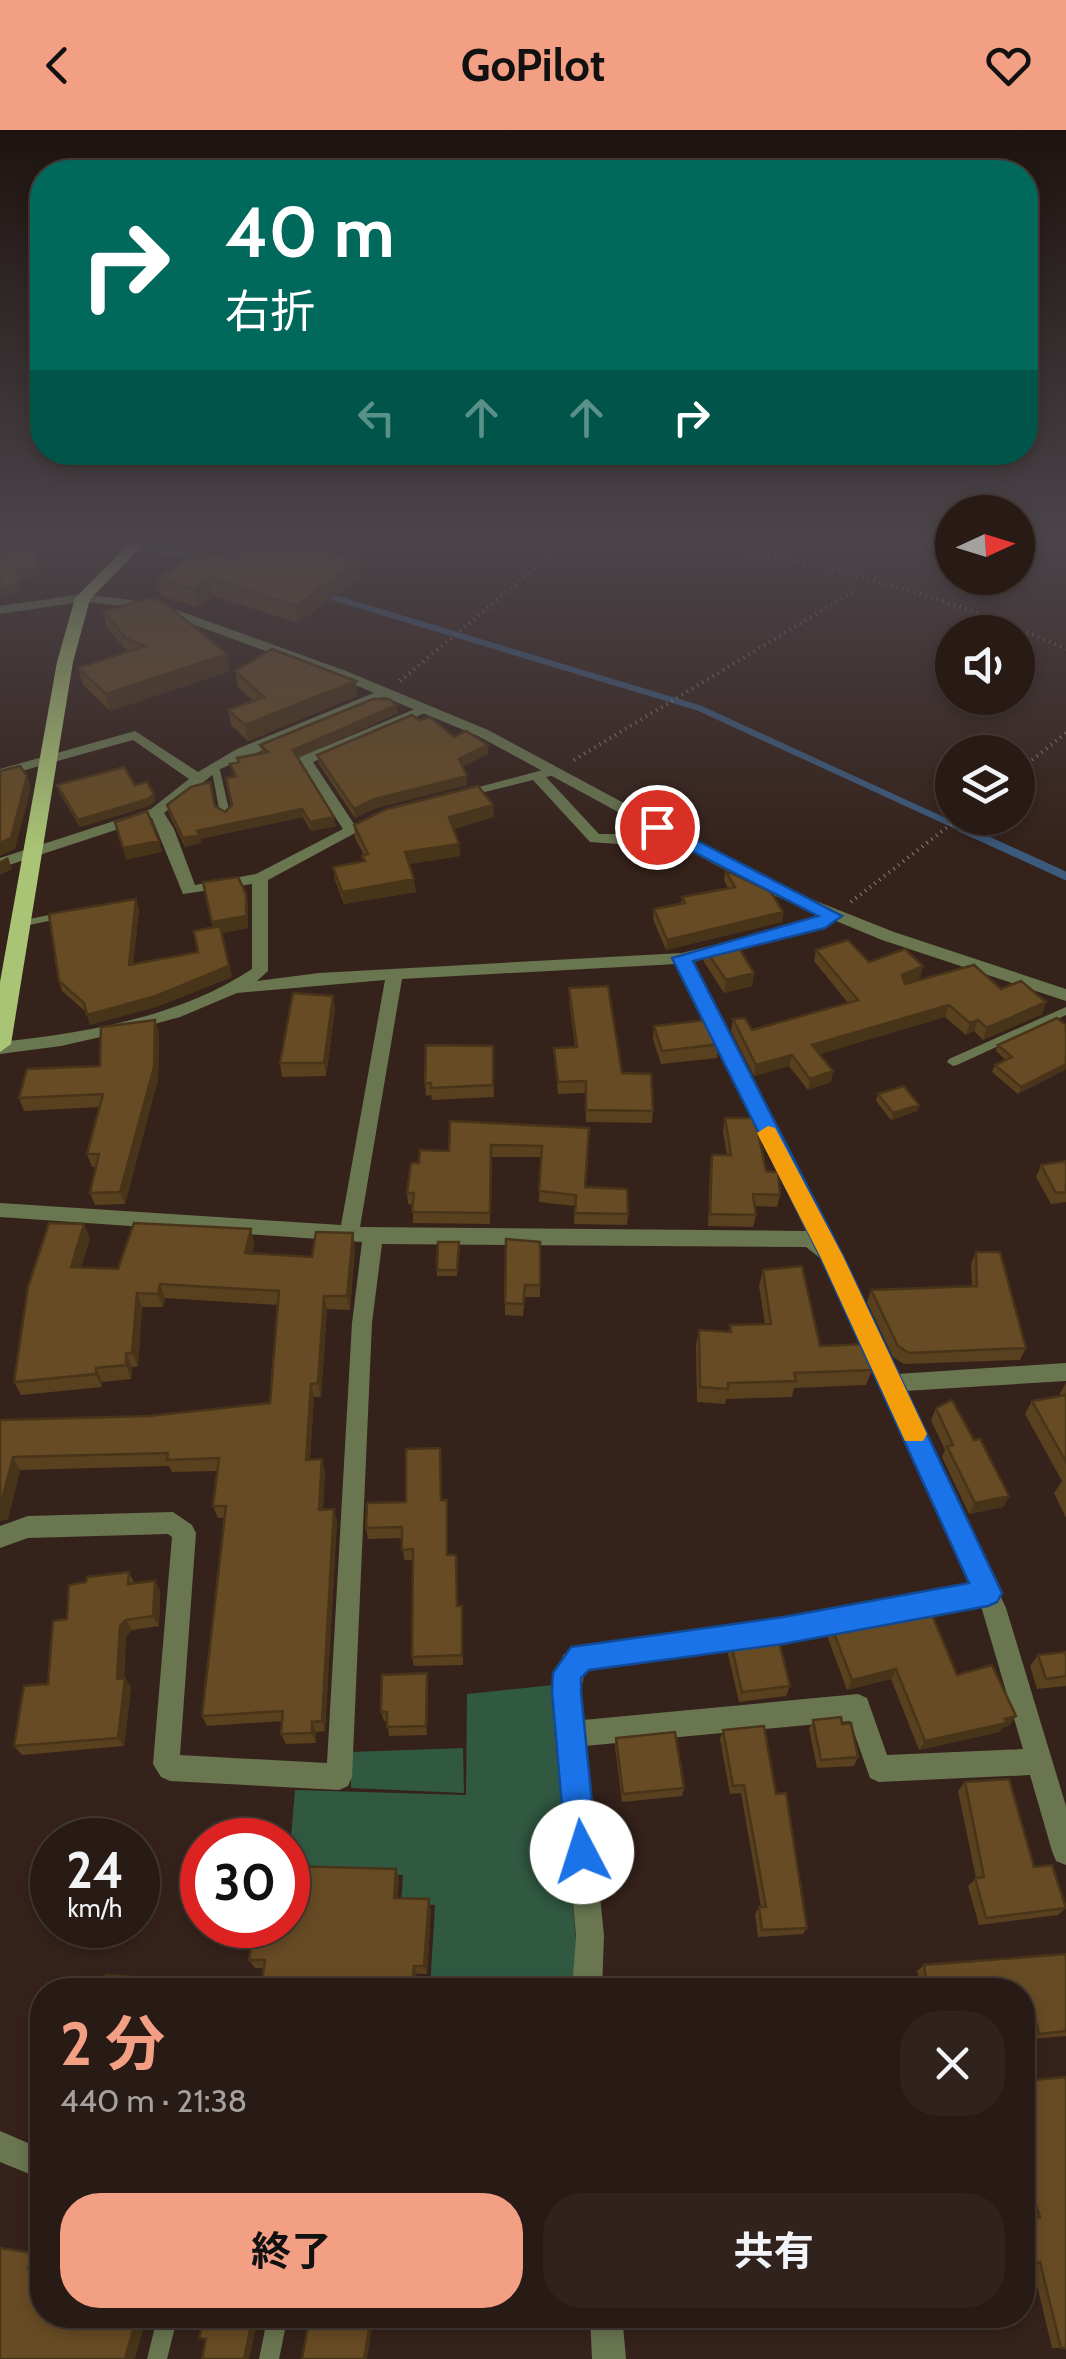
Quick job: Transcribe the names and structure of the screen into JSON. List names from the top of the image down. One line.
{"north":"right","page":{"header":"GoPilot","turn":["40 m","右折"],"speed":"24 km/h","limit":"30","heading":["2 分","440 m · 21:38"],"buttons":["終了","共有"]}}
